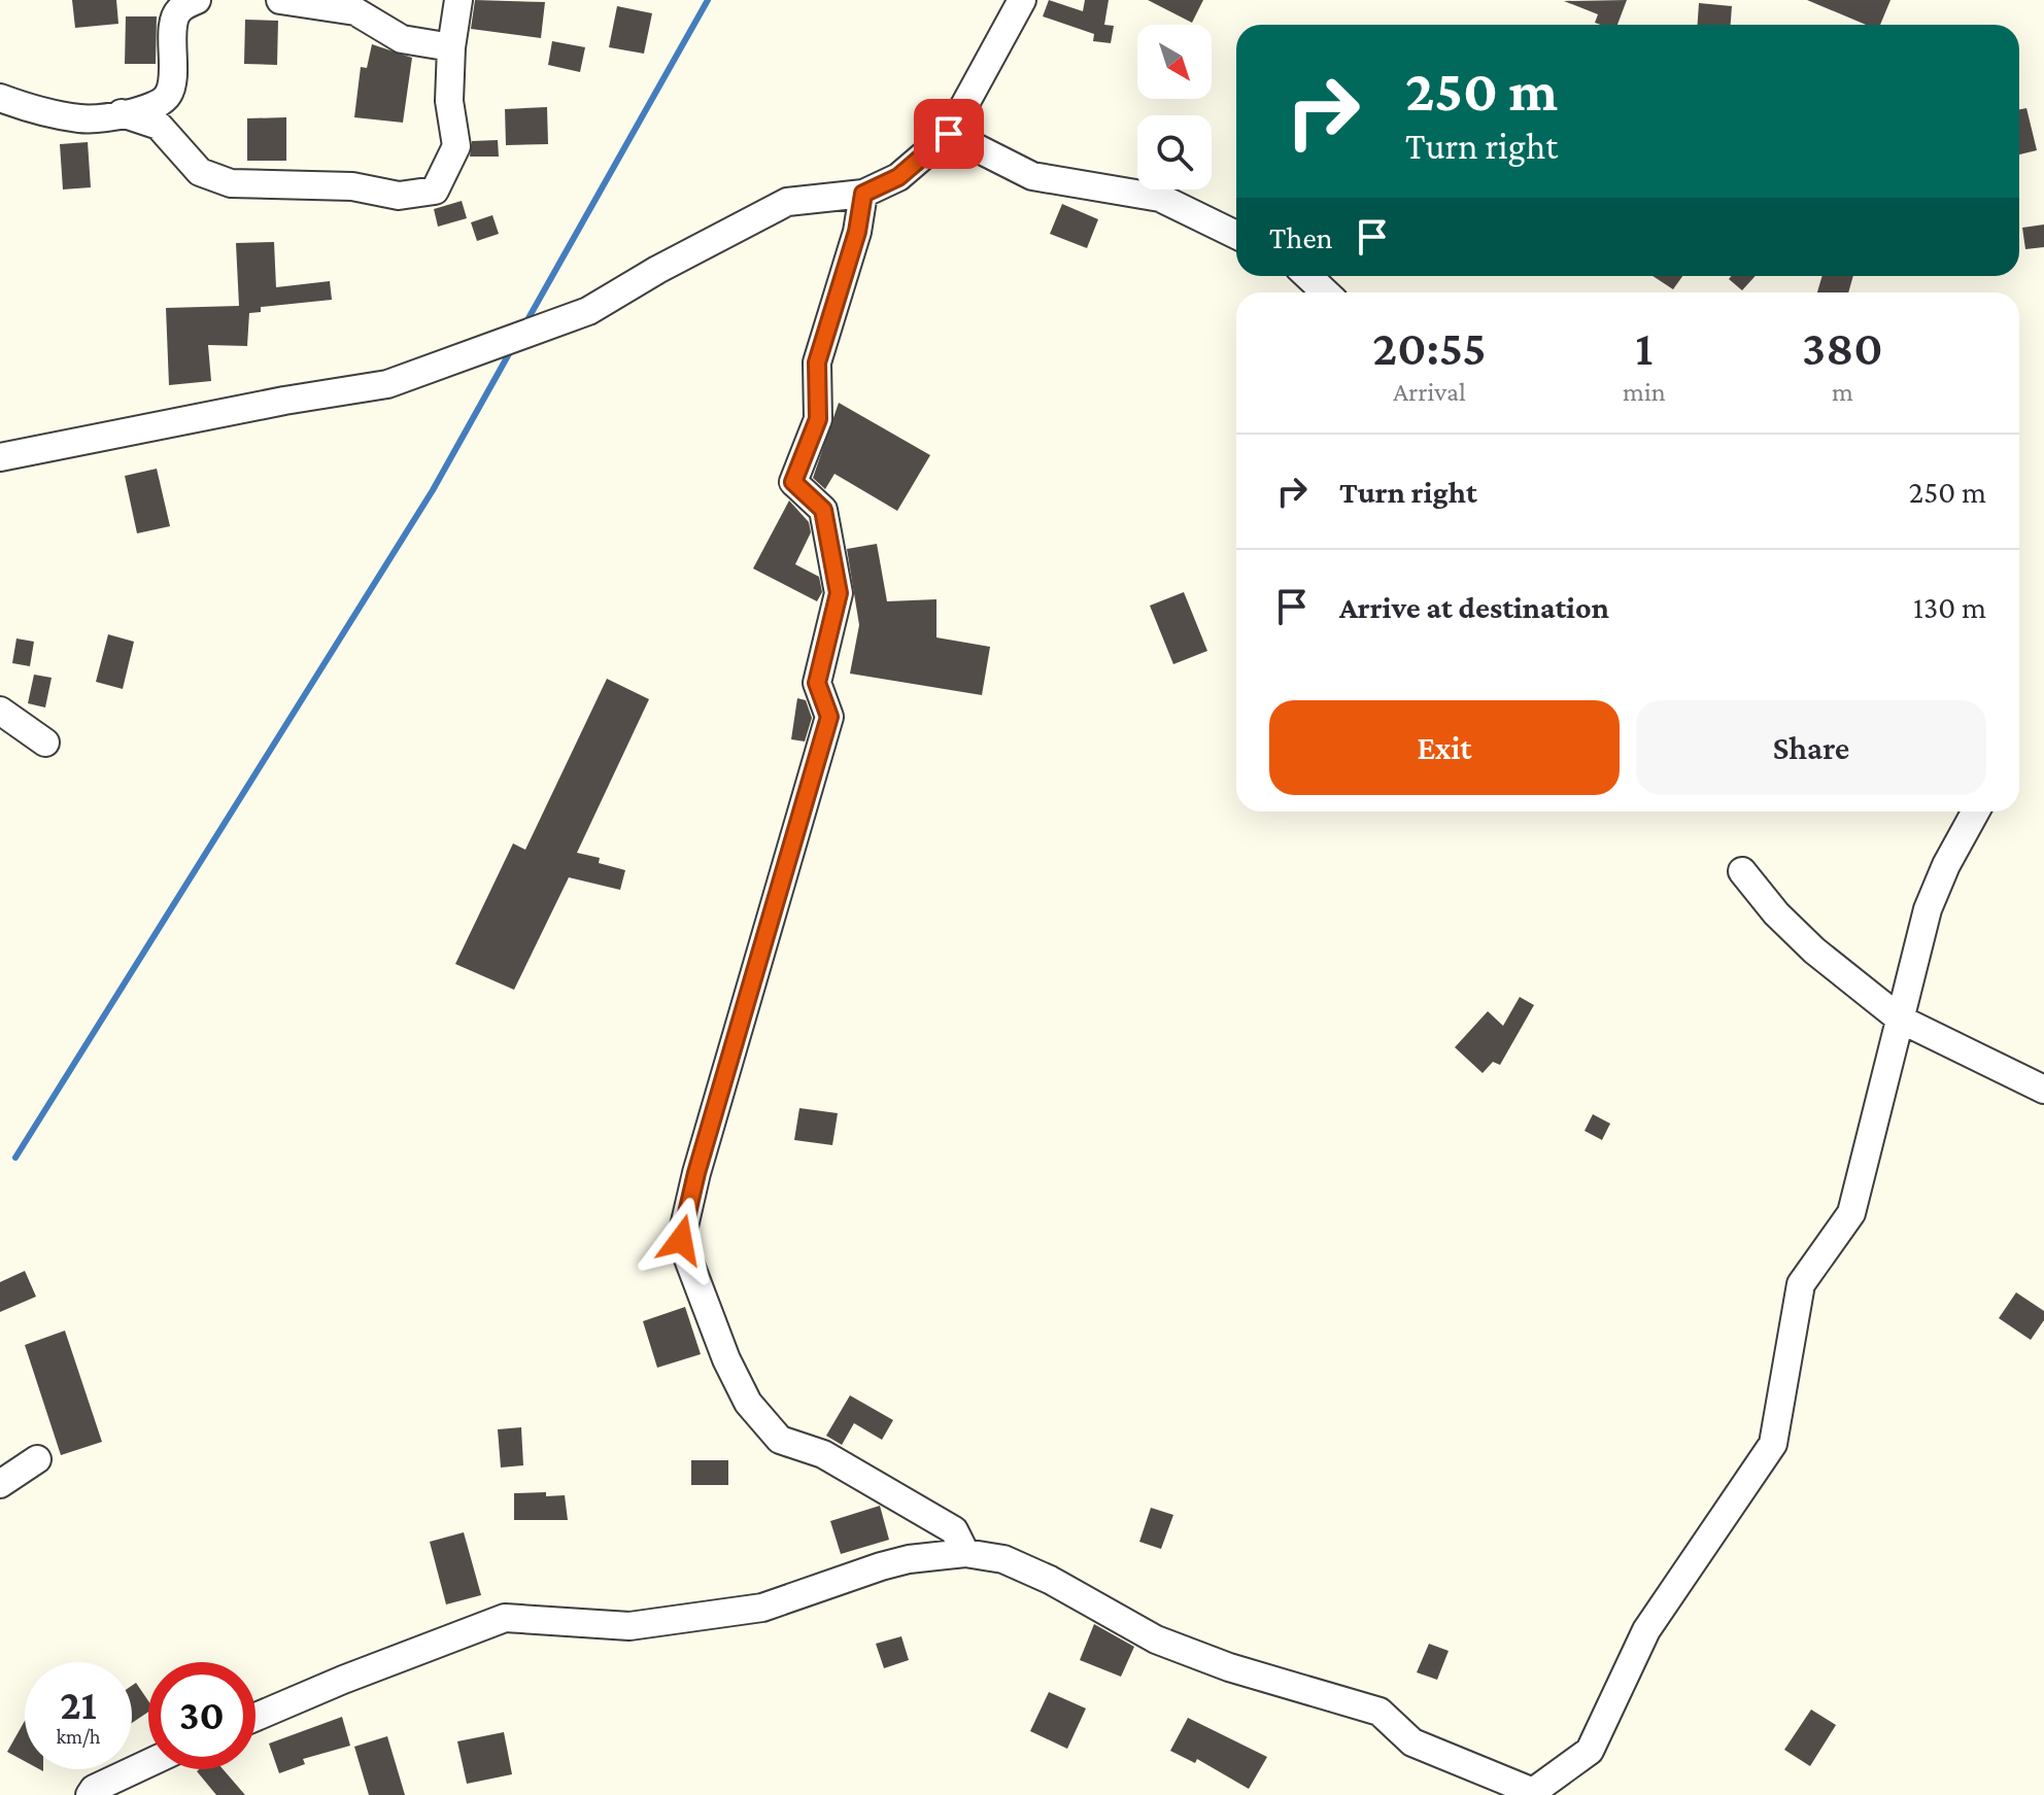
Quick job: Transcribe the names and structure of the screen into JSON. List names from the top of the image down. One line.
{"north":"bottom right","page":{"turn":["250 m","Turn right"],"then":"Then","eta":["20:55","Arrival","1","min","380","m"],"list":[{"name":"Turn right","value":"250 m"},{"name":"Arrive at destination","value":"130 m"}],"buttons":["Exit","Share"],"speed":"21 km/h","limit":"30"}}
